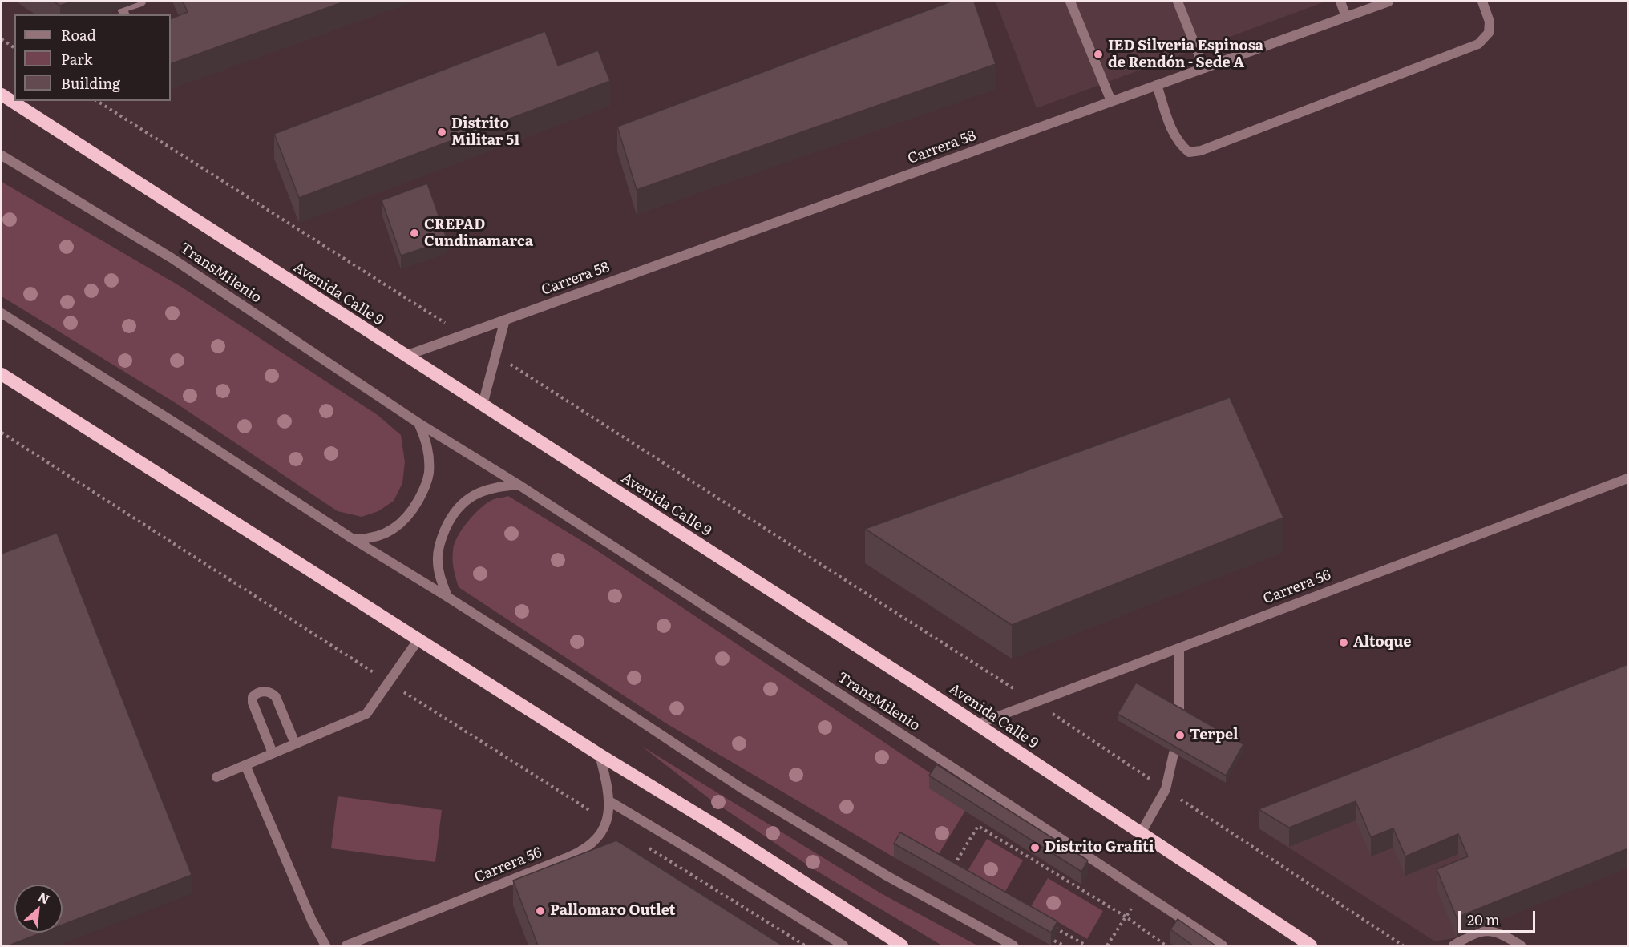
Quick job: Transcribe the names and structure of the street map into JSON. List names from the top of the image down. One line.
{"streets":{"highway":["Avenida Calle 9"],"street":["Carrera 58","TransMilenio","Carrera 56"]},"crossings":[["Carrera 58","Avenida Calle 9"],["Avenida Calle 9","Carrera 56"]],"places":["IED Silveria Espinosa de Rendón - Sede A","Distrito Militar 51","CREPAD Cundinamarca","Altoque","Terpel","Distrito Grafiti","Pallomaro Outlet"],"legend":["Road","Park","Building"],"scale_bar":"20 m","north":"top right"}
